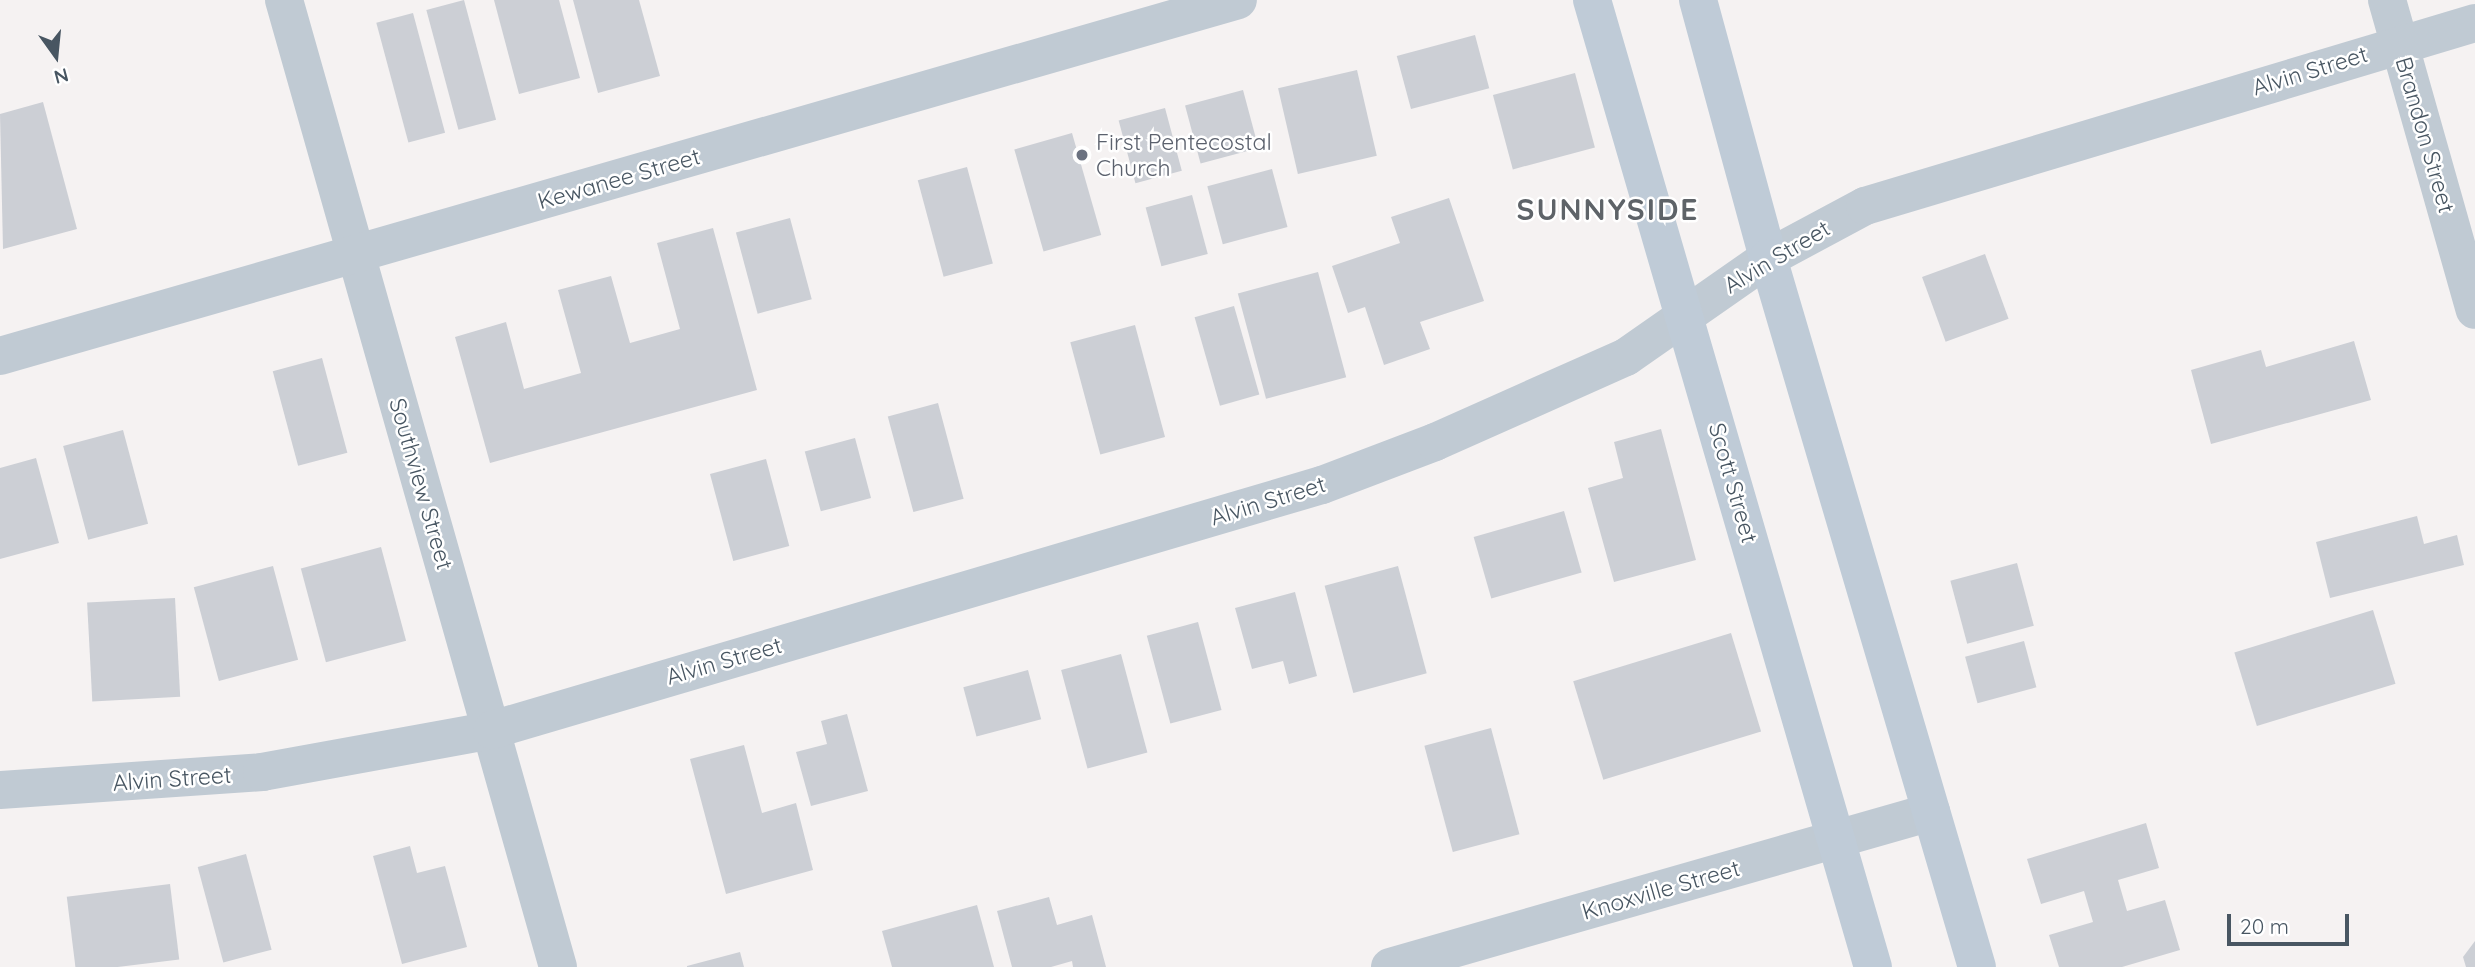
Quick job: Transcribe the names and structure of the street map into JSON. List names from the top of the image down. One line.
{"streets":{"main road":["Scott Street"],"street":["Alvin Street","Brandon Street","Kewanee Street","Southview Street","Knoxville Street"]},"crossings":[["Alvin Street","Brandon Street"],["Alvin Street","Scott Street"],["Alvin Street","Southview Street"],["Kewanee Street","Southview Street"],["Scott Street","Knoxville Street"]],"districts":["SUNNYSIDE"],"places":["First Pentecostal Church"],"scale_bar":"20 m","north":"bottom"}
